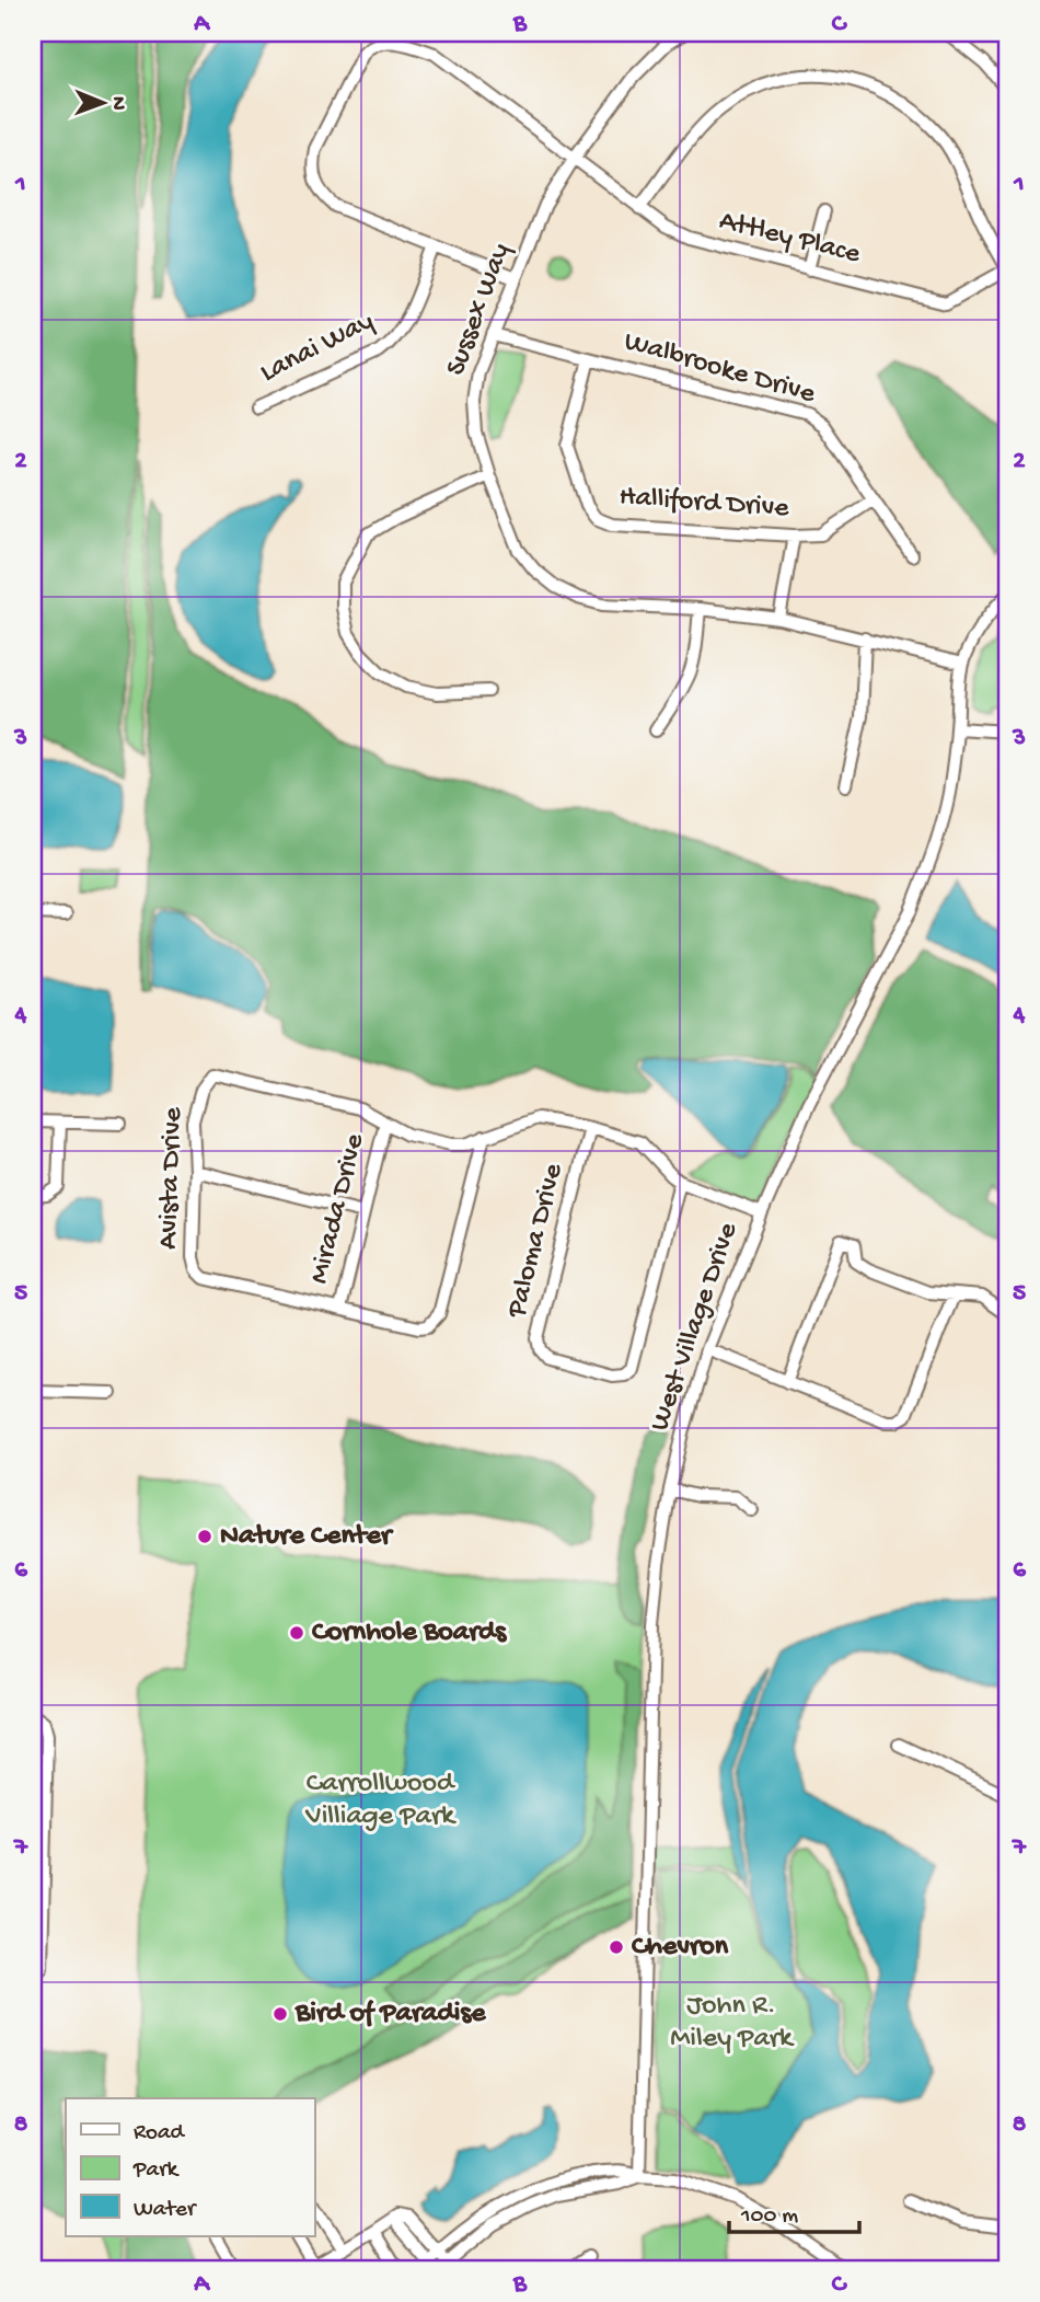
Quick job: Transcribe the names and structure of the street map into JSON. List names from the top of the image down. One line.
{"streets":{"street":["Attley Place","Sussex Way","Lanai Way","Walbrooke Drive","Halliford Drive","Avista Drive","Mirada Drive","Paloma Drive","West Village Drive"]},"crossings":[["Attley Place","Sussex Way"],["Attley Place","Lanai Way"],["Sussex Way","Walbrooke Drive"],["Sussex Way","West Village Drive"],["Walbrooke Drive","Halliford Drive"],["Avista Drive","Mirada Drive"],["Avista Drive","Paloma Drive"],["Avista Drive","West Village Drive"]],"parks":["Carrollwood Villiage Park","John R. Miley Park"],"places":["Nature Center","Cornhole Boards","Chevron","Bird of Paradise"],"legend":["Road","Park","Water"],"scale_bar":"100 m","north":"right","grid":{"columns":["A","B","C"],"rows":["1","2","3","4","5","6","7","8"]}}
